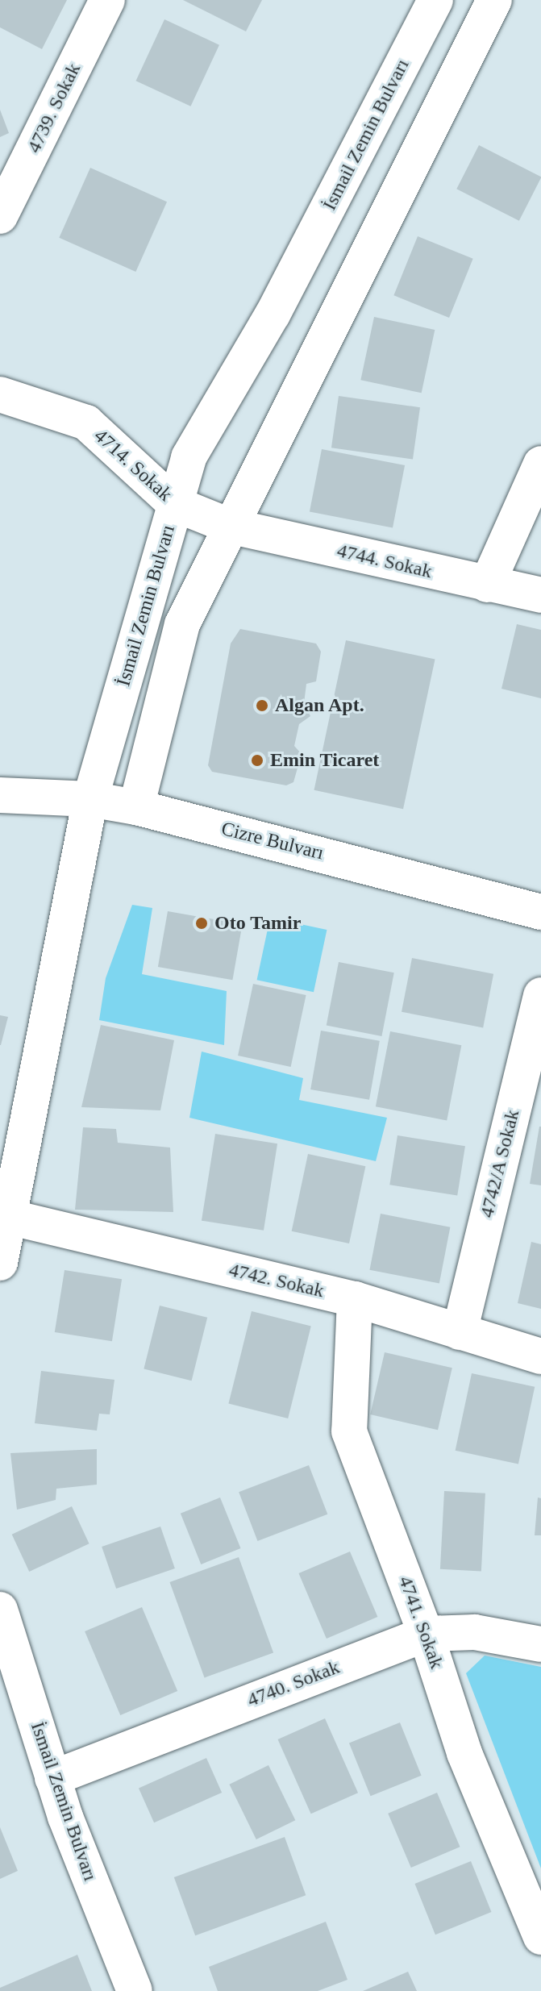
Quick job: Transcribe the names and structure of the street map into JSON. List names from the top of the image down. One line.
{"streets":{"main road":["4739. Sokak","İsmail Zemin Bulvarı","4714. Sokak","4744. Sokak","Cizre Bulvarı","4742/A Sokak","4742. Sokak","4741. Sokak","4740. Sokak"]},"crossings":[["İsmail Zemin Bulvarı","4714. Sokak"],["İsmail Zemin Bulvarı","Cizre Bulvarı"],["İsmail Zemin Bulvarı","4742. Sokak"],["İsmail Zemin Bulvarı","4740. Sokak"],["4714. Sokak","4744. Sokak"],["4742/A Sokak","4742. Sokak"],["4742. Sokak","4741. Sokak"],["4741. Sokak","4740. Sokak"]],"places":["Algan Apt.","Emin Ticaret","Oto Tamir"]}
